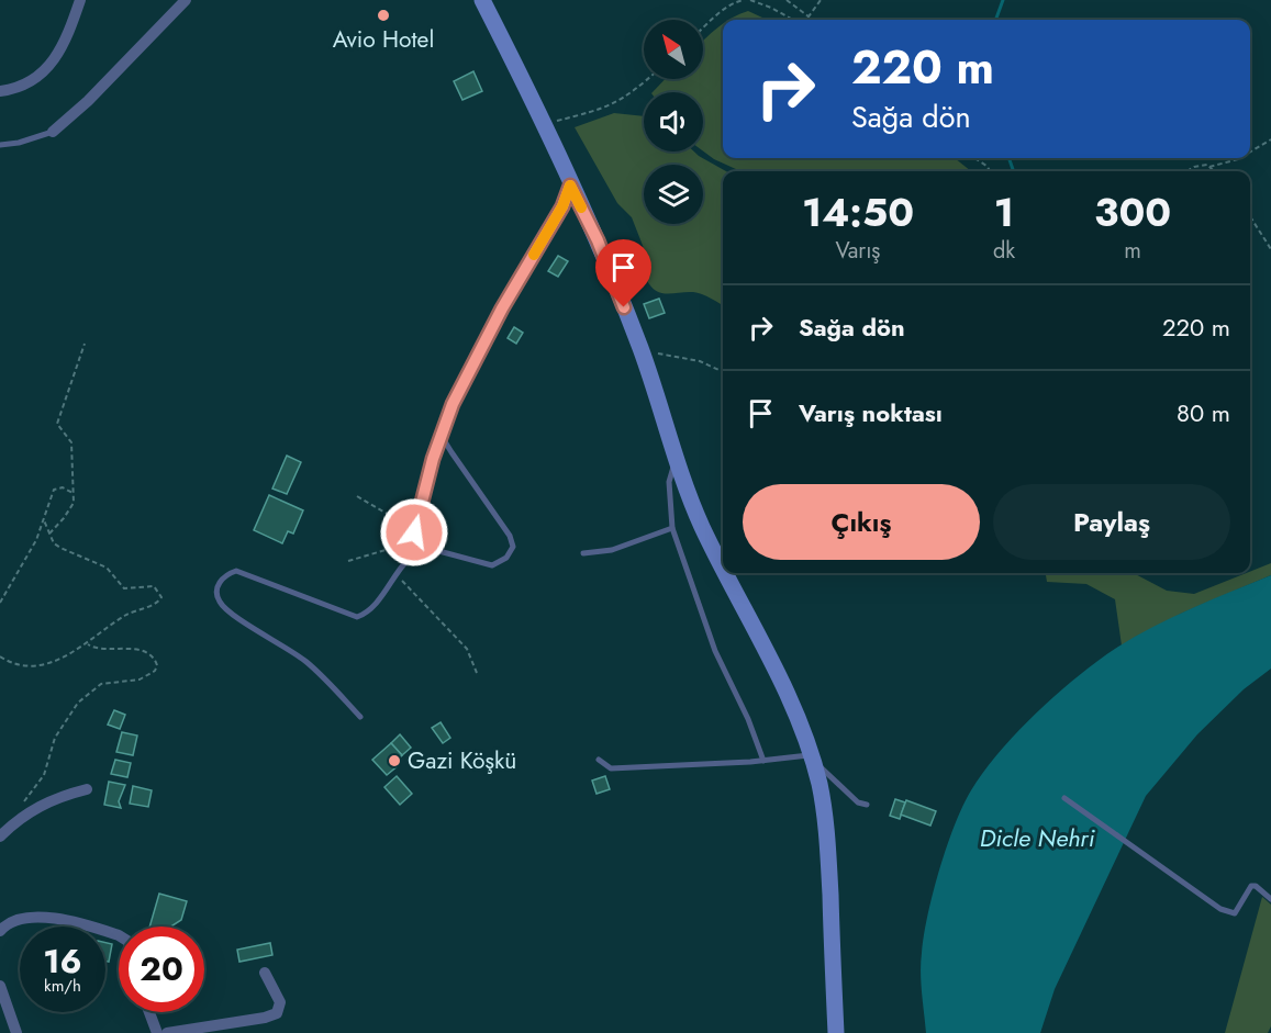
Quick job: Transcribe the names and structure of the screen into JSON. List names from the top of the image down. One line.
{"water":["Dicle Nehri"],"places":["Avio Hotel","Gazi Köşkü"],"north":"top left","page":{"turn":["220 m","Sağa dön"],"eta":["14:50","Varış","1","dk","300","m"],"list":[{"name":"Sağa dön","value":"220 m"},{"name":"Varış noktası","value":"80 m"}],"buttons":["Çıkış","Paylaş"],"speed":"16 km/h","limit":"20"}}
